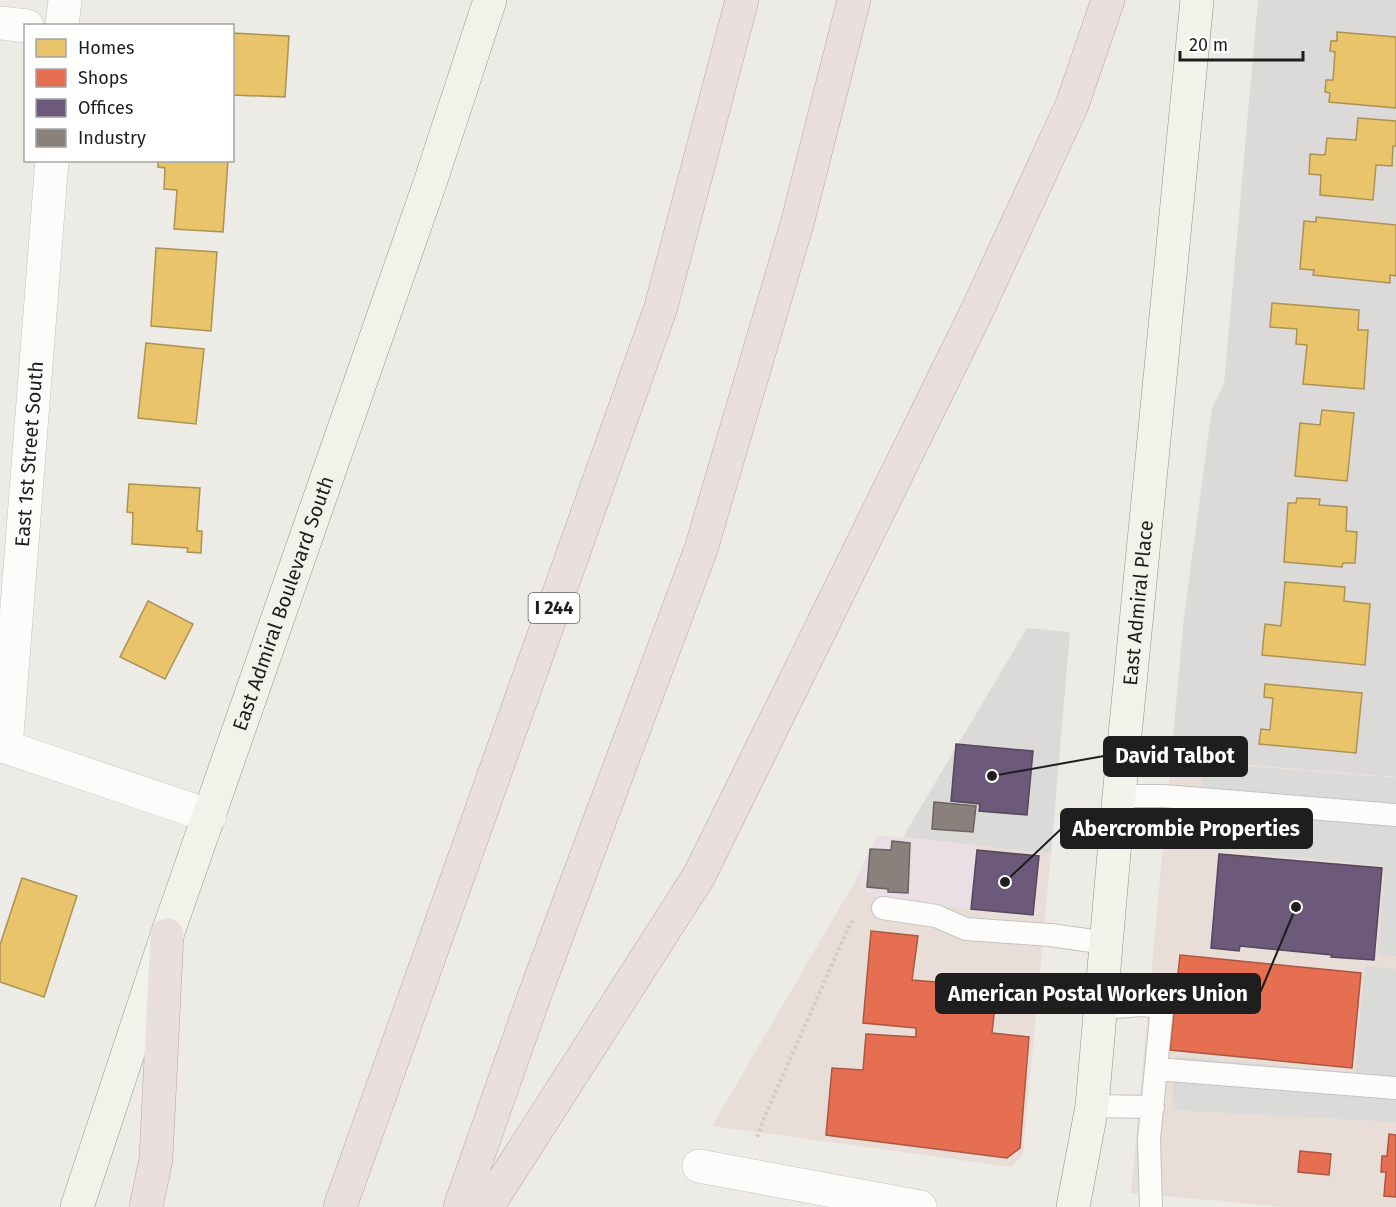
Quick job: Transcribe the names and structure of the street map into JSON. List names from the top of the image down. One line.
{"streets":{"highway":["I 244"],"main road":["East Admiral Boulevard South","East Admiral Place"],"street":["East 1st Street South"]},"places":["David Talbot","Abercrombie Properties","American Postal Workers Union"],"legend":["Homes","Shops","Offices","Industry"],"scale_bar":"20 m"}
